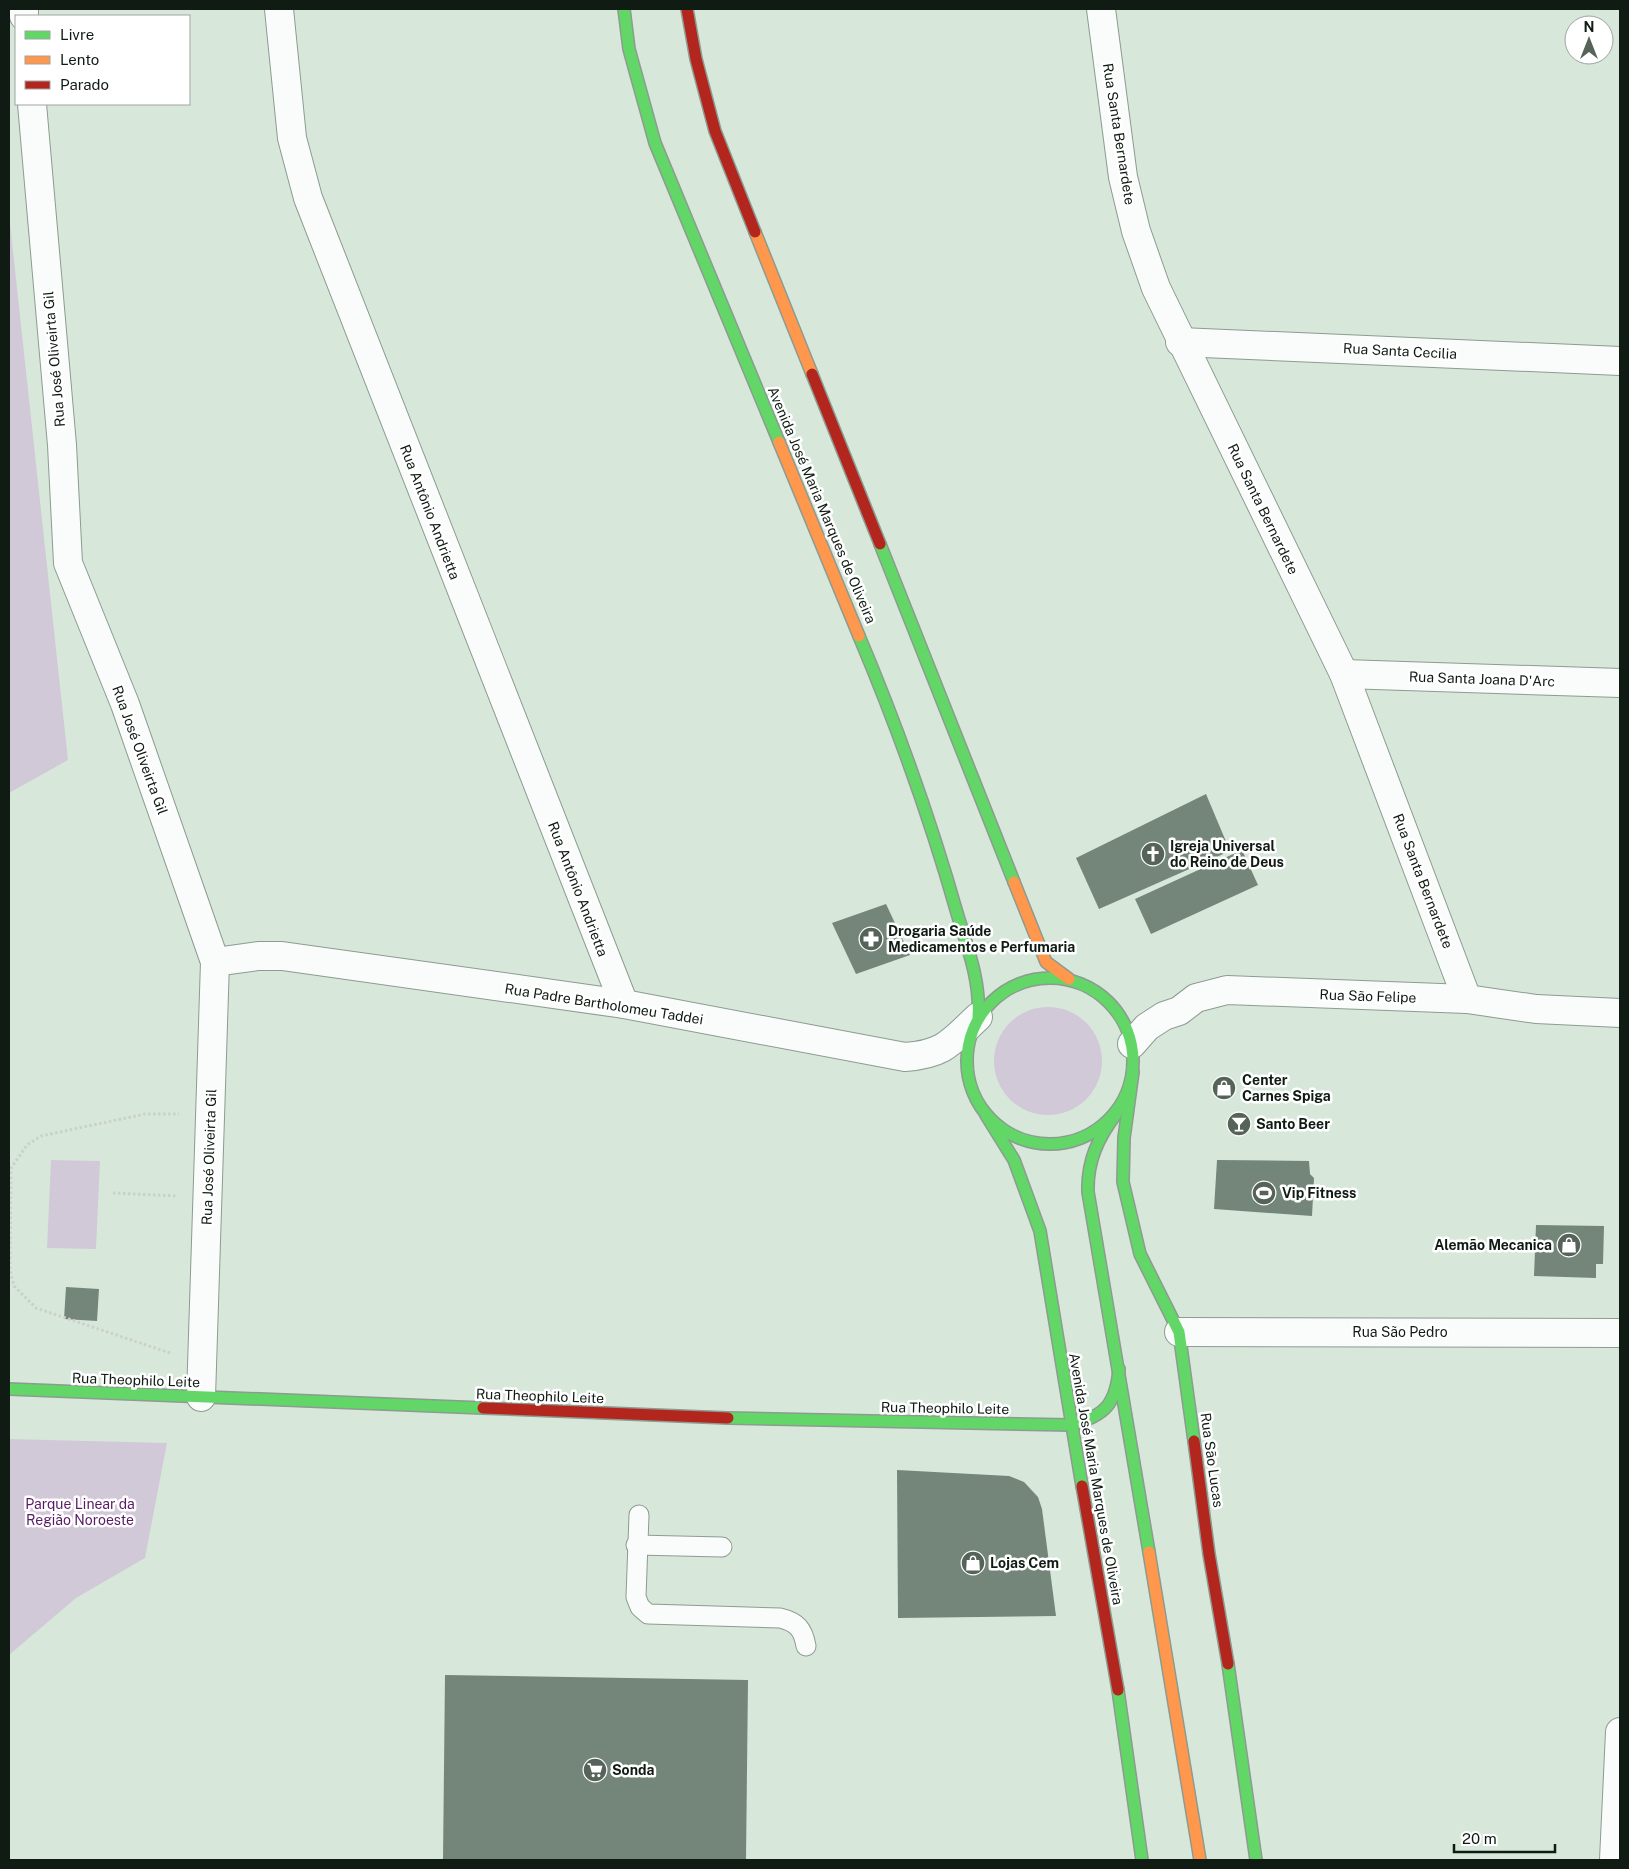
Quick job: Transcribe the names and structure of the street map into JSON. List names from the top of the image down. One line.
{"streets":{"main road":["Avenida José Maria Marques de Oliveira","Rua Theophilo Leite","Rua São Lucas"],"street":["Rua Santa Bernardete","Rua Santa Cecilia","Rua José Oliveirta Gil","Rua Antônio Andrietta","Rua Santa Joana D'Arc","Rua São Felipe","Rua Padre Bartholomeu Taddei","Rua São Pedro"]},"crossings":[["Rua Santa Bernardete","Rua Santa Cecilia"],["Rua Santa Bernardete","Rua Santa Joana D'Arc"],["Rua Santa Bernardete","Rua São Felipe"],["Rua José Oliveirta Gil","Rua Padre Bartholomeu Taddei"],["Rua José Oliveirta Gil","Rua Theophilo Leite"],["Avenida José Maria Marques de Oliveira","Rua São Felipe"],["Avenida José Maria Marques de Oliveira","Rua Padre Bartholomeu Taddei"],["Avenida José Maria Marques de Oliveira","Rua Theophilo Leite"],["Avenida José Maria Marques de Oliveira","Rua São Lucas"],["Rua Antônio Andrietta","Rua Padre Bartholomeu Taddei"],["Rua São Felipe","Rua Padre Bartholomeu Taddei"],["Rua São Felipe","Rua São Lucas"],["Rua Padre Bartholomeu Taddei","Rua São Lucas"],["Rua São Pedro","Rua São Lucas"]],"parks":["Parque Linear da Região Noroeste"],"places":{"church":["Igreja Universal do Reino de Deus"],"pharmacy":["Drogaria Saúde Medicamentos e Perfumaria"],"shop":["Center Carnes Spiga","Alemão Mecanica","Lojas Cem"],"bar":["Santo Beer"],"sports":["Vip Fitness"],"supermarket":["Sonda"]},"legend":["Livre","Lento","Parado"],"scale_bar":"20 m","north":"top"}
